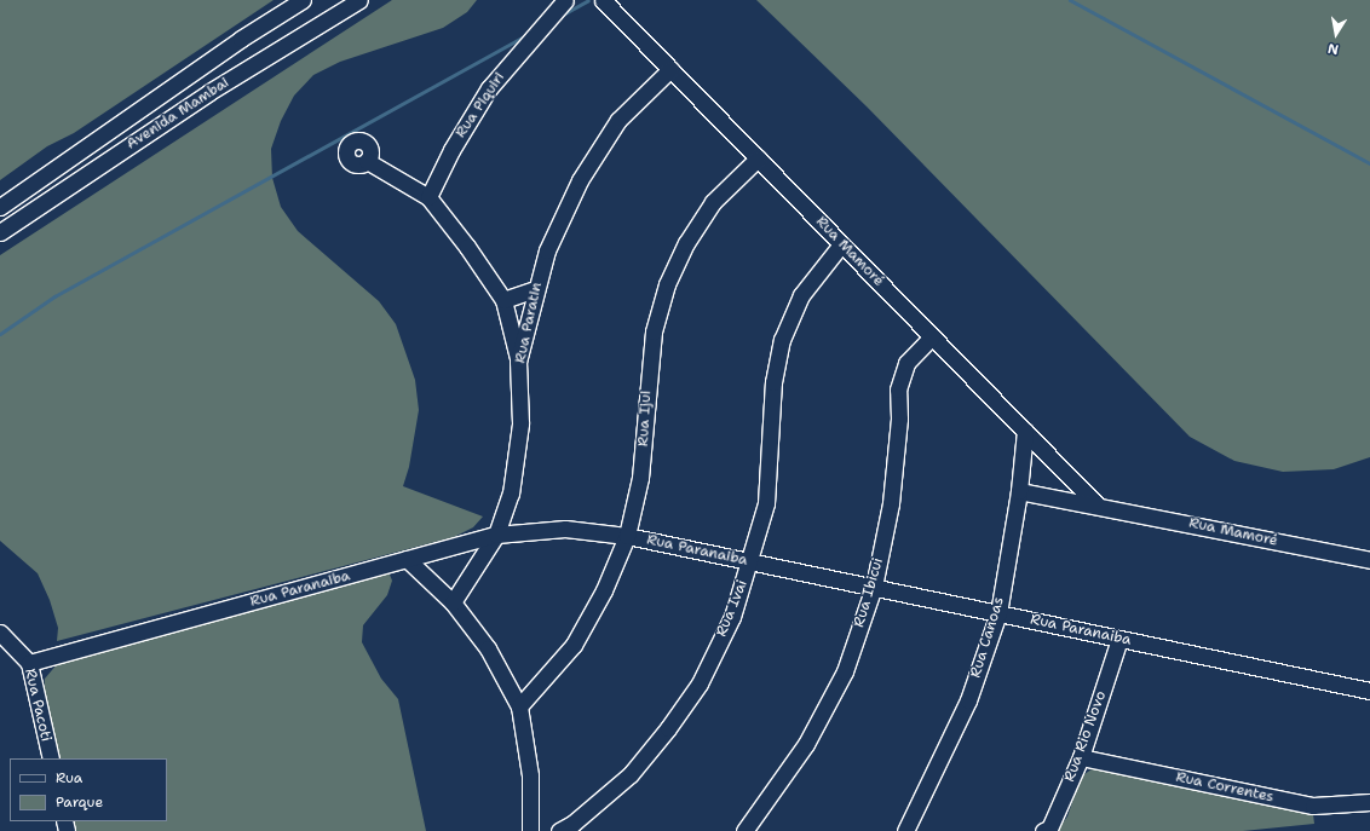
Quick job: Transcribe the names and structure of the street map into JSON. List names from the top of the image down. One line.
{"streets":{"street":["Rua Piquiri","Avenida Mambai","Rua Mamoré","Rua Paratin","Rua Ijui","Rua Paranaiba","Rua Ibicui","Rua Ivai","Rua Canoas","Rua Pacoti","Rua Rio Novo","Rua Correntes"]},"crossings":[["Rua Mamoré","Rua Paratin"],["Rua Mamoré","Rua Ijui"],["Rua Mamoré","Rua Ibicui"],["Rua Mamoré","Rua Ivai"],["Rua Mamoré","Rua Canoas"],["Rua Paratin","Rua Paranaiba"],["Rua Ijui","Rua Paranaiba"],["Rua Paranaiba","Rua Ibicui"],["Rua Paranaiba","Rua Ivai"],["Rua Paranaiba","Rua Canoas"],["Rua Paranaiba","Rua Pacoti"],["Rua Paranaiba","Rua Rio Novo"],["Rua Rio Novo","Rua Correntes"]],"legend":["Rua","Parque"],"north":"bottom"}
